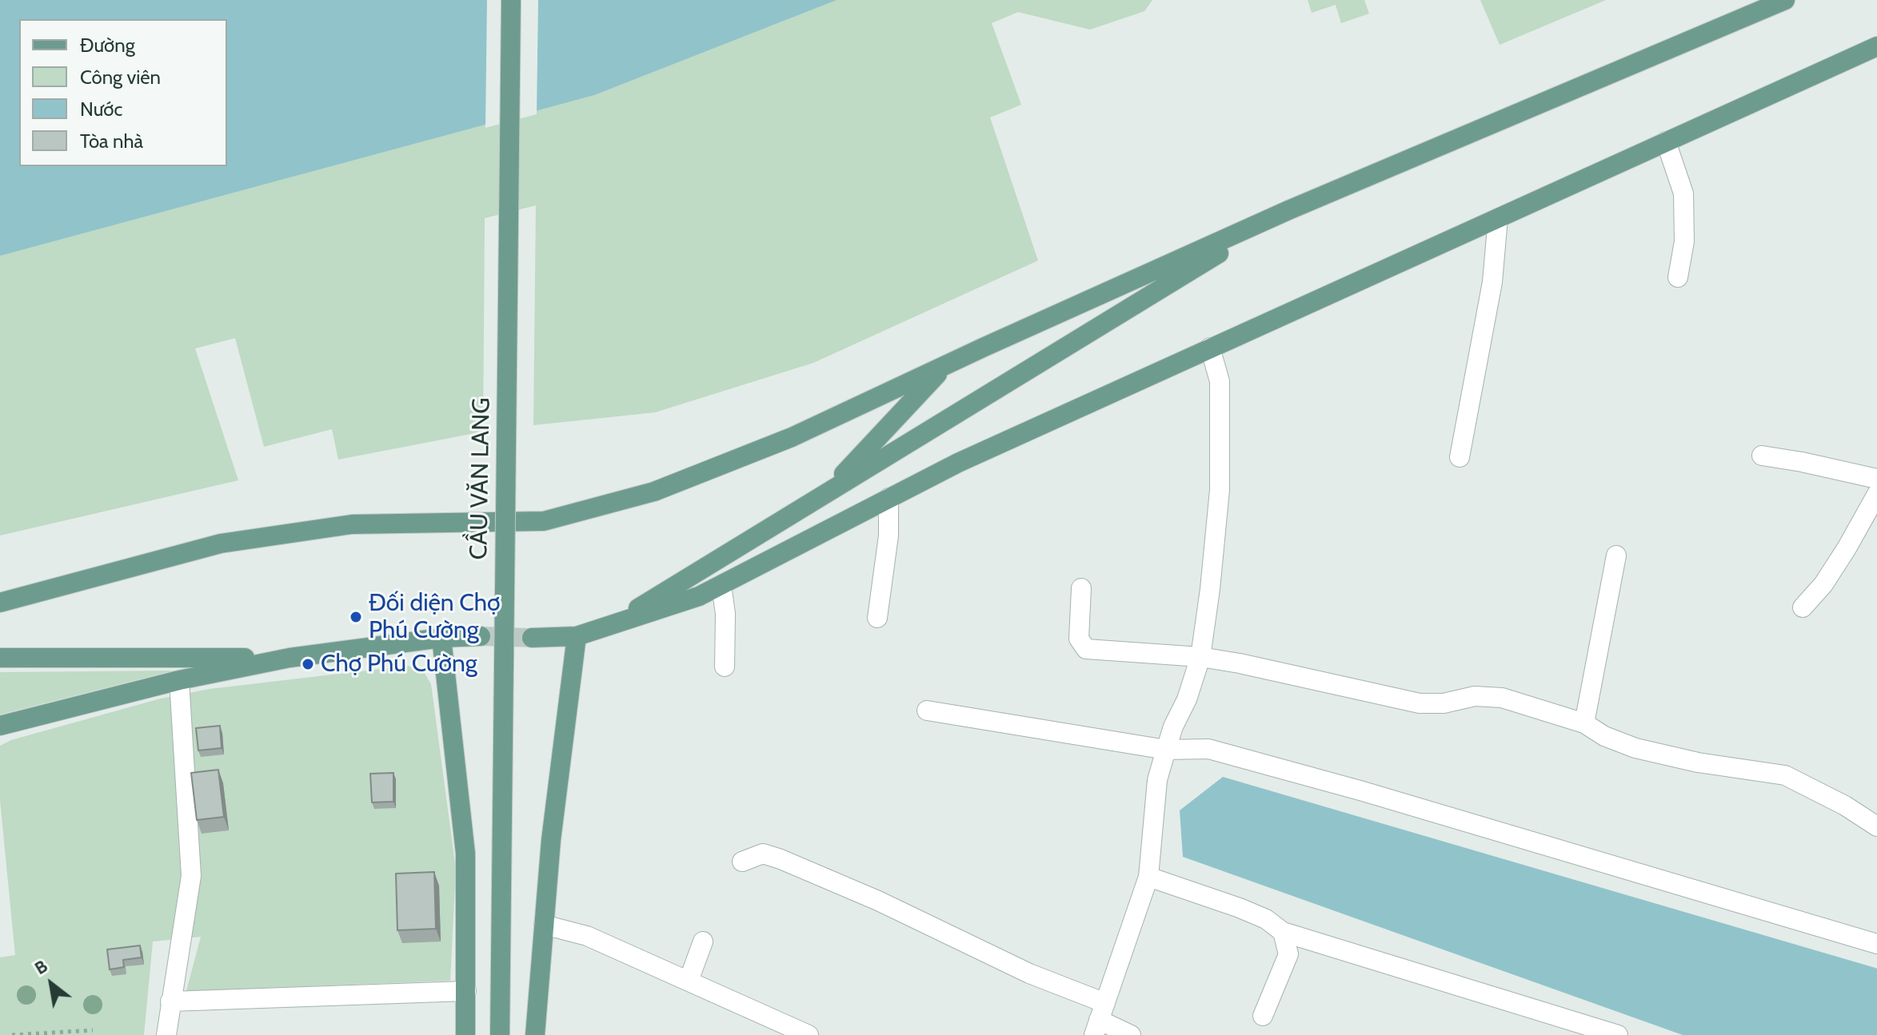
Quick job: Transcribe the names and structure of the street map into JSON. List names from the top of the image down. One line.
{"streets":{"main road":["CẦU VĂN LANG"]},"places":["Đối diện Chợ Phú Cường","Chợ Phú Cường"],"legend":["Đường","Công viên","Nước","Tòa nhà"],"north":"top left"}
